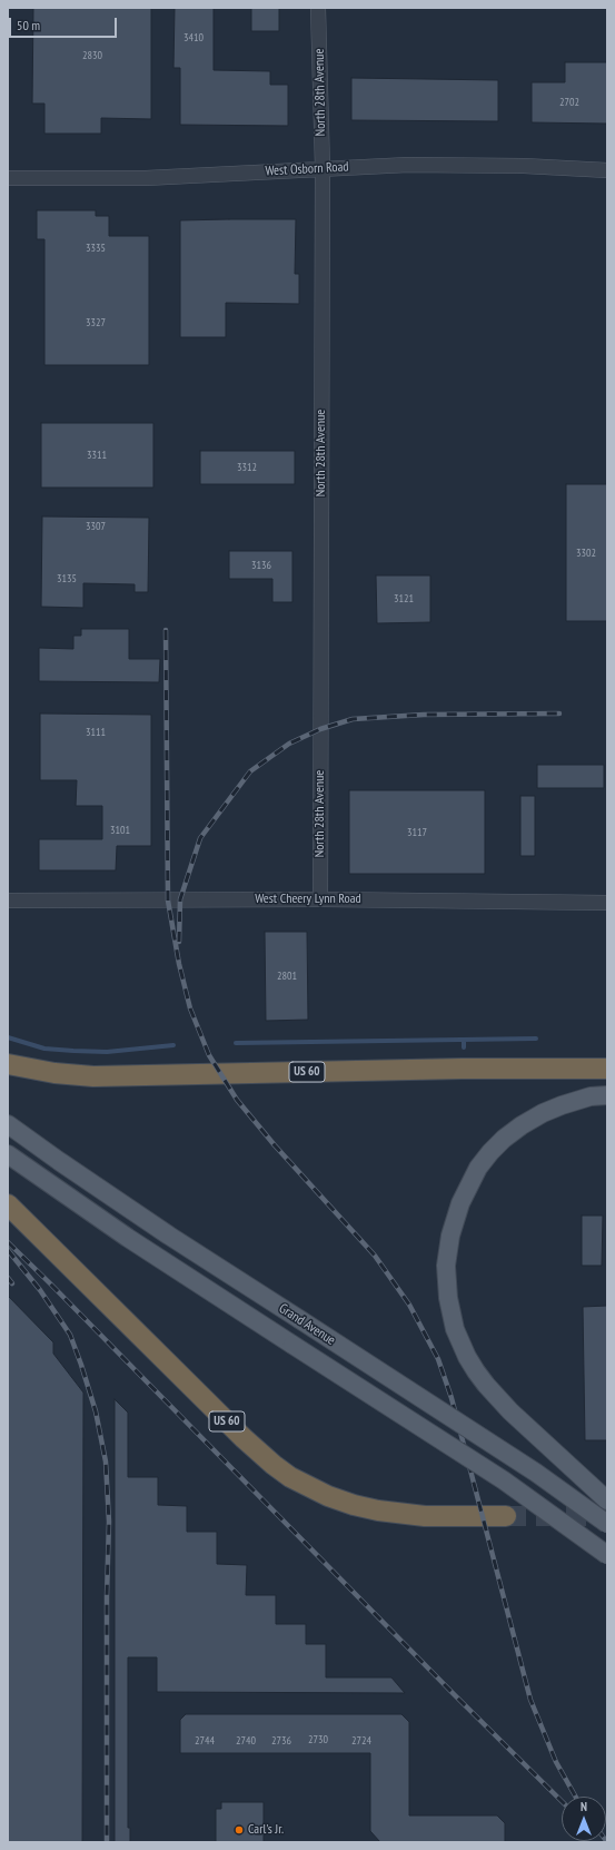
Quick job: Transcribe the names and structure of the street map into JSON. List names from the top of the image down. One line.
{"streets":{"highway":["US 60"],"main road":["Grand Avenue"],"street":["North 28th Avenue","West Osborn Road","West Cheery Lynn Road"]},"crossings":[["North 28th Avenue","West Osborn Road"],["North 28th Avenue","West Cheery Lynn Road"]],"places":["Carl's Jr."],"house_numbers":["3410","2830","2702","3335","3327","3311","3312","3307","3302","3136","3135","3121","3111","3101","3117","2801","2730","2744","2740","2736","2724"],"scale_bar":"50 m","north":"top"}
